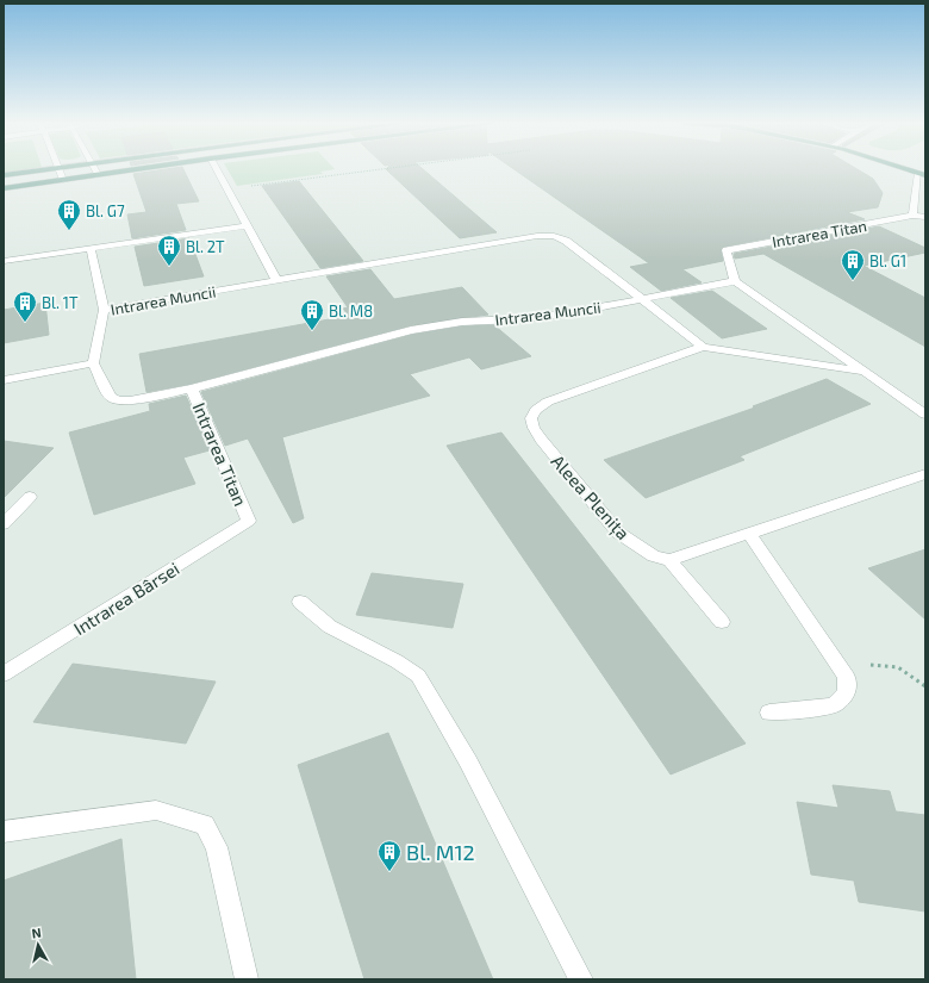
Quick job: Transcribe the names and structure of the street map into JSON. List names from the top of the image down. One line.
{"streets":{"street":["Intrarea Titan","Intrarea Muncii","Aleea Plenița","Intrarea Bârsei"]},"crossings":[["Intrarea Titan","Intrarea Muncii"],["Intrarea Titan","Intrarea Bârsei"]],"places":{"building":["Bl. G7","Bl. 2T","Bl. G1","Bl. 1T","Bl. M8","Bl. M12"]},"north":"top"}
